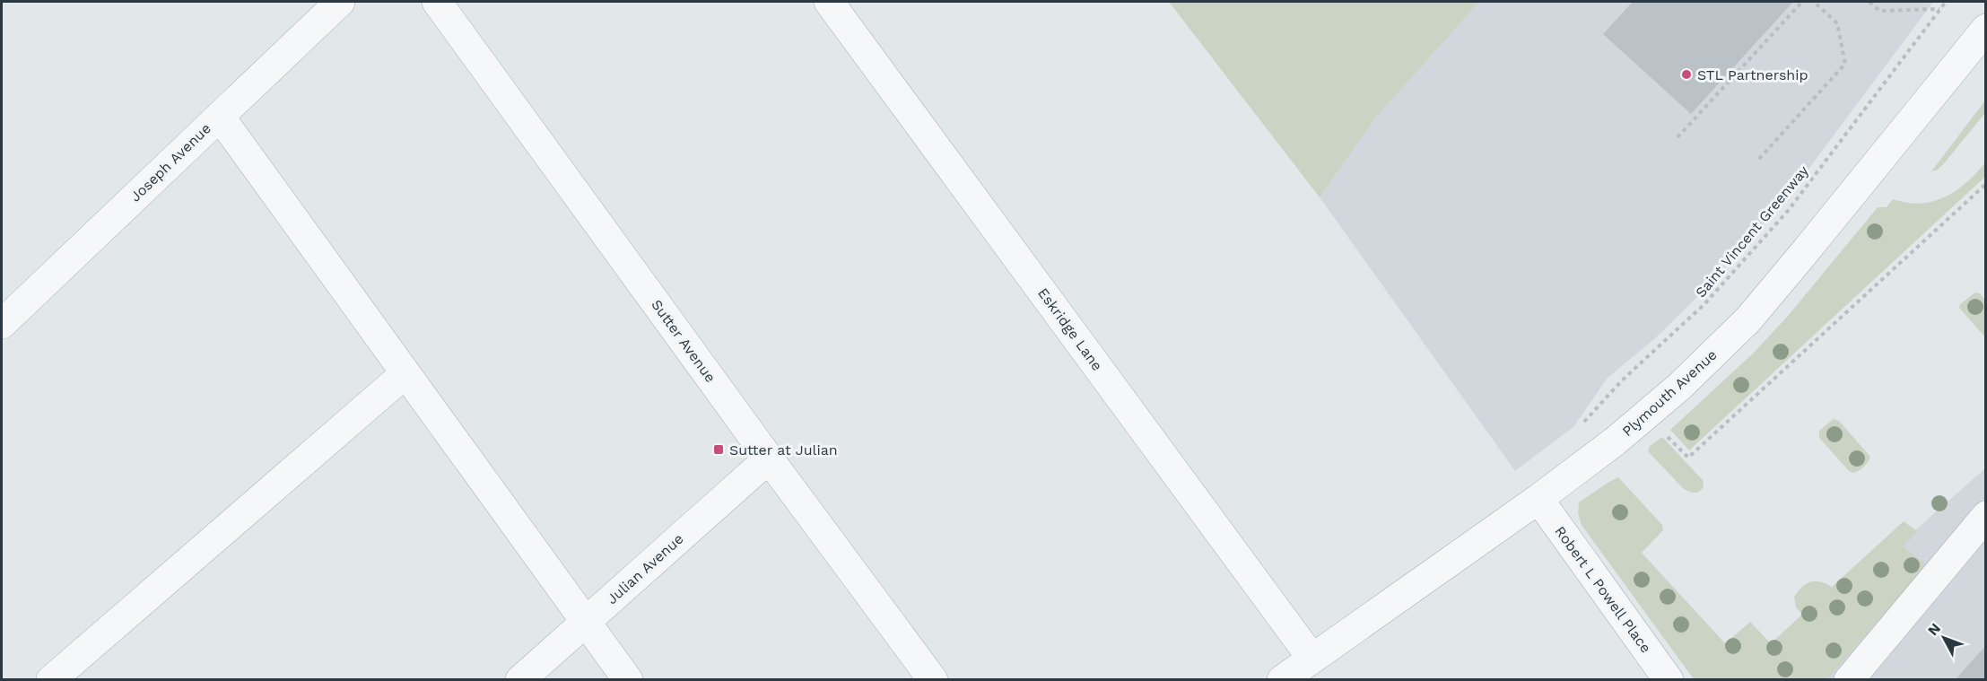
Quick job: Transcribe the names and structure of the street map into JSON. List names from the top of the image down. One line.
{"streets":{"street":["Joseph Avenue","Eskridge Lane","Sutter Avenue","Plymouth Avenue","Julian Avenue","Robert L Powell Place"],"path":["Saint Vincent Greenway"]},"crossings":[["Eskridge Lane","Plymouth Avenue"],["Sutter Avenue","Julian Avenue"],["Plymouth Avenue","Robert L Powell Place"]],"places":{"other":["STL Partnership"],"transit":["Sutter at Julian"]},"north":"top left"}
